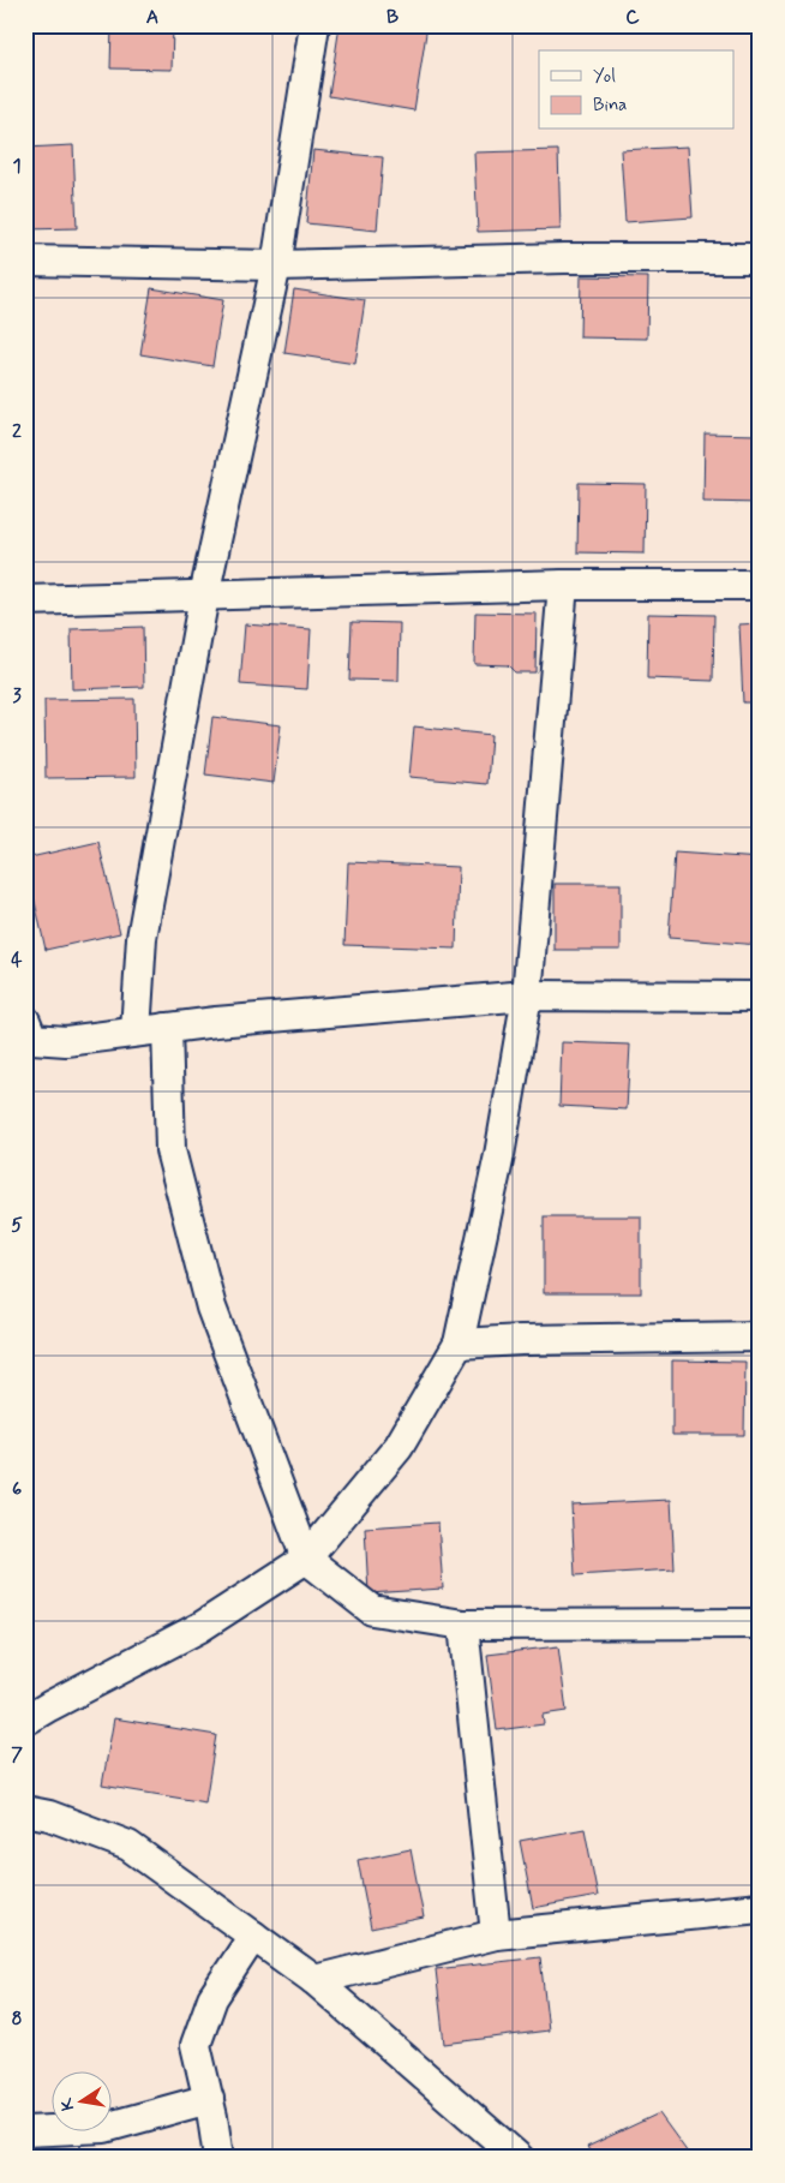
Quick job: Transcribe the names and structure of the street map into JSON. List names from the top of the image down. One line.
{"legend":["Yol","Bina"],"north":"left","grid":{"columns":["A","B","C"],"rows":["1","2","3","4","5","6","7","8"]}}
